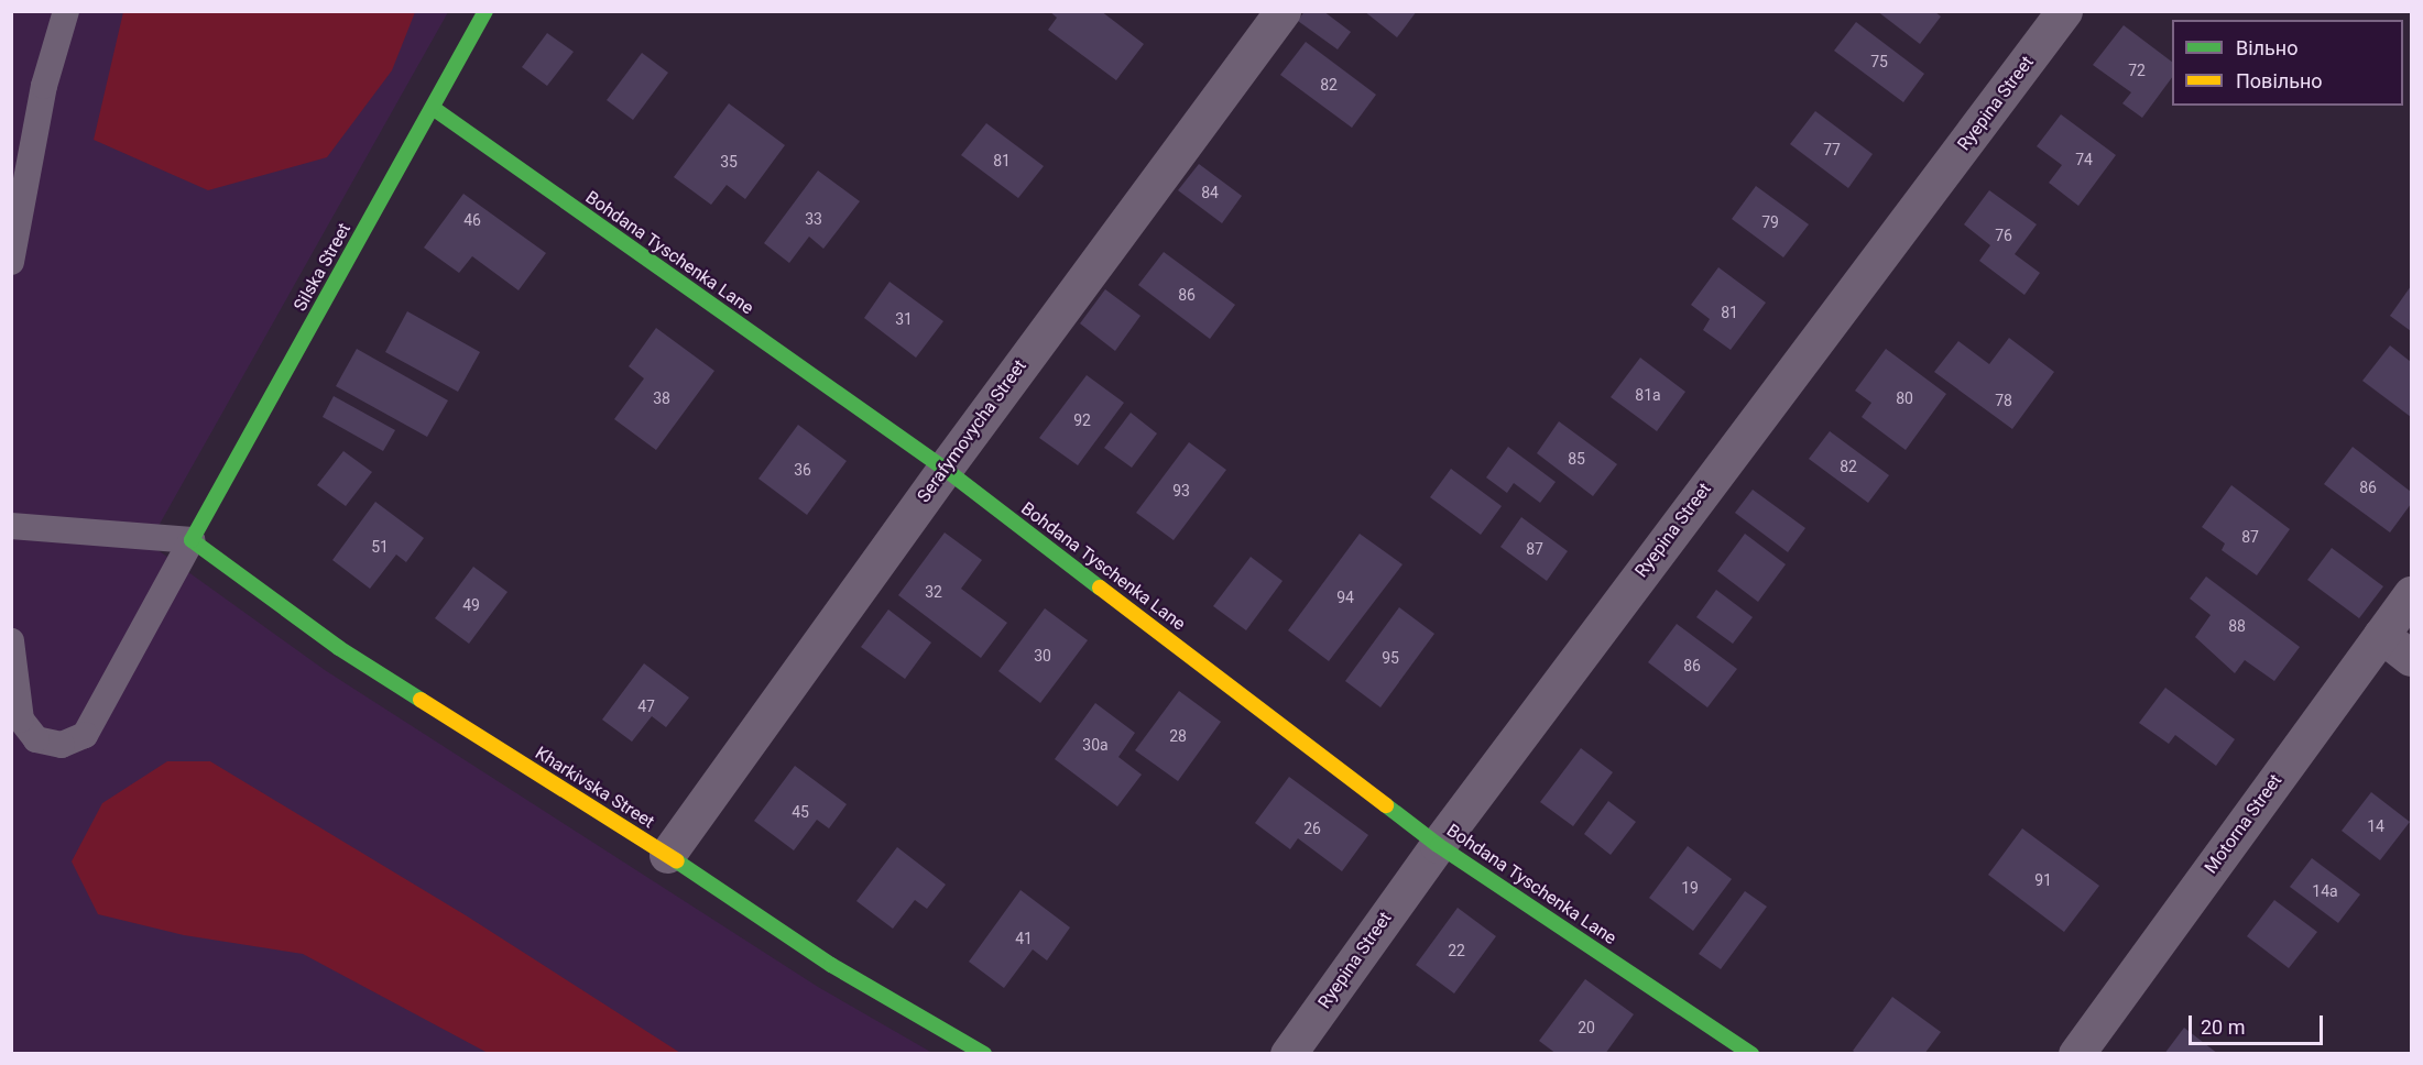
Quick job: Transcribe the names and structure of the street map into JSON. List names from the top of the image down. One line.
{"streets":{"street":["Ryepina Street","Bohdana Tyschenka Lane","Silska Street","Serafymovycha Street","Kharkivska Street","Motorna Street"]},"crossings":[["Ryepina Street","Bohdana Tyschenka Lane"],["Bohdana Tyschenka Lane","Silska Street"],["Bohdana Tyschenka Lane","Serafymovycha Street"],["Silska Street","Kharkivska Street"],["Serafymovycha Street","Kharkivska Street"]],"house_numbers":["75","72","82","77","74","81","35","84","33","46","79","76","86","81","31","81а","38","80","78","92","85","82","36","86","93","87","51","87","32","94","49","88","30","95","86","47","28","30а","45","14","26","91","19","14а","41","22","20"],"legend":["Вільно","Повільно"],"scale_bar":"20 m"}
